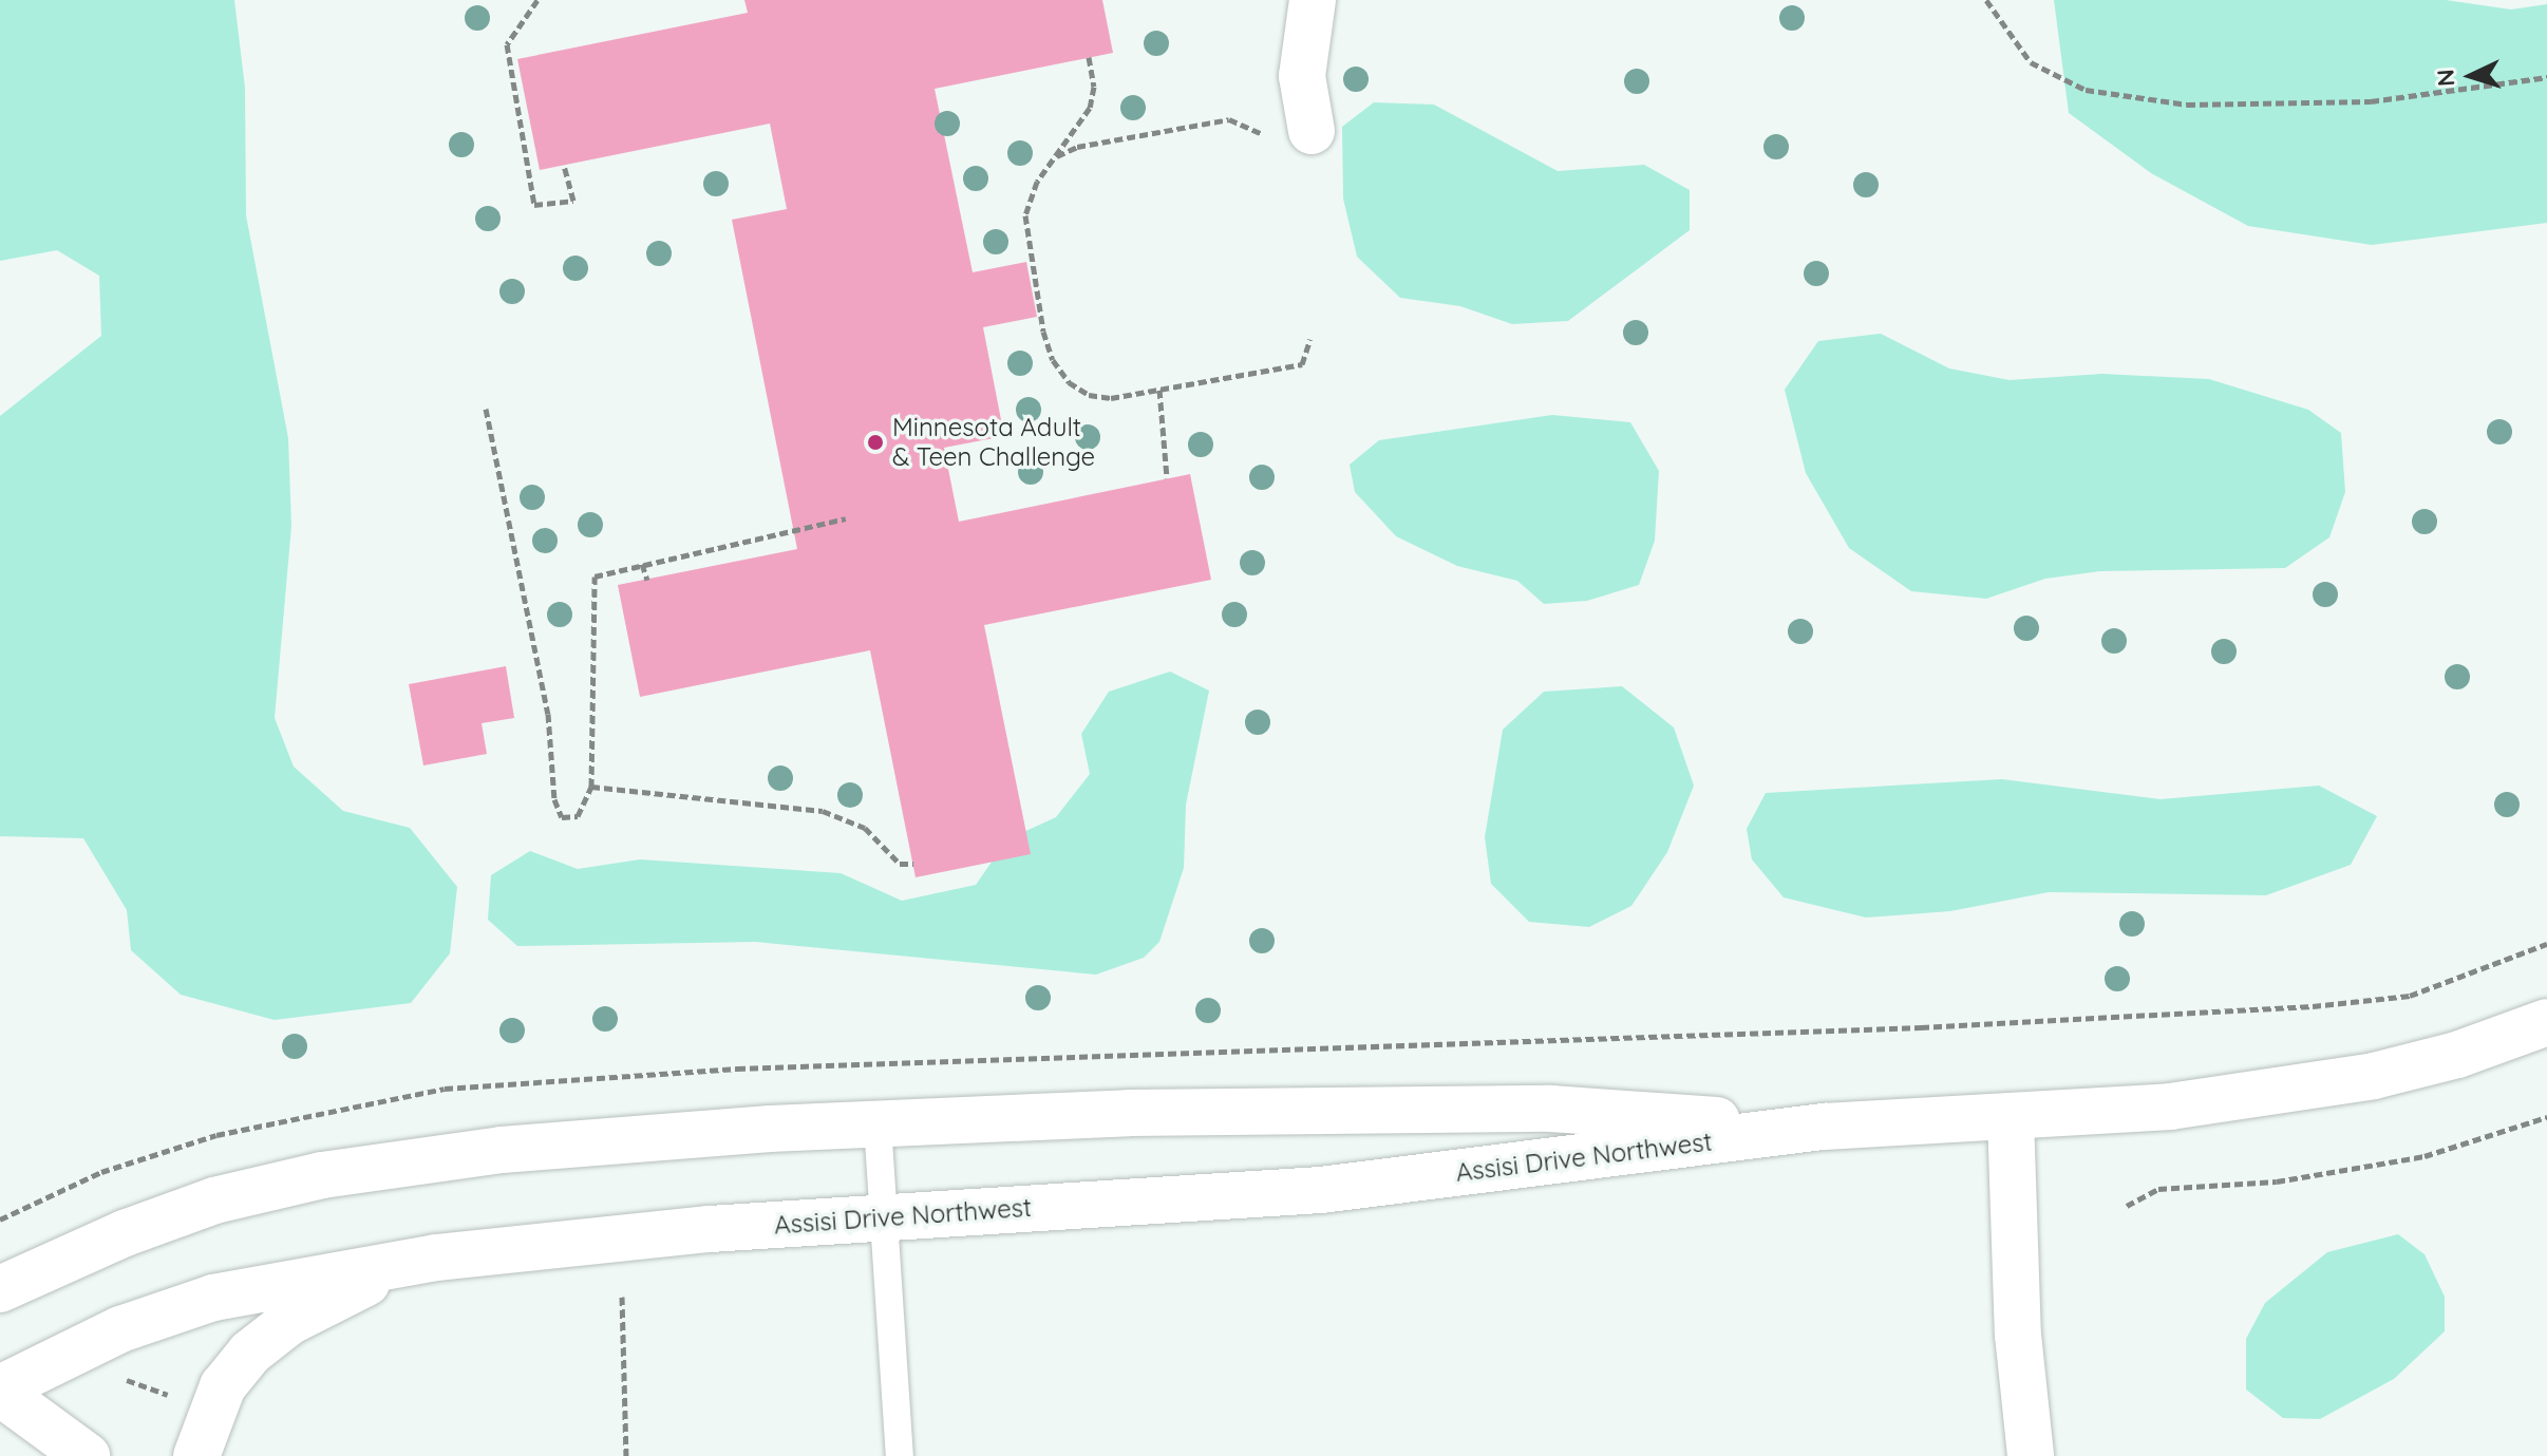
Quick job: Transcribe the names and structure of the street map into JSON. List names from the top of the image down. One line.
{"streets":{"main road":["Assisi Drive Northwest"]},"places":["Minnesota Adult & Teen Challenge"],"north":"left"}
